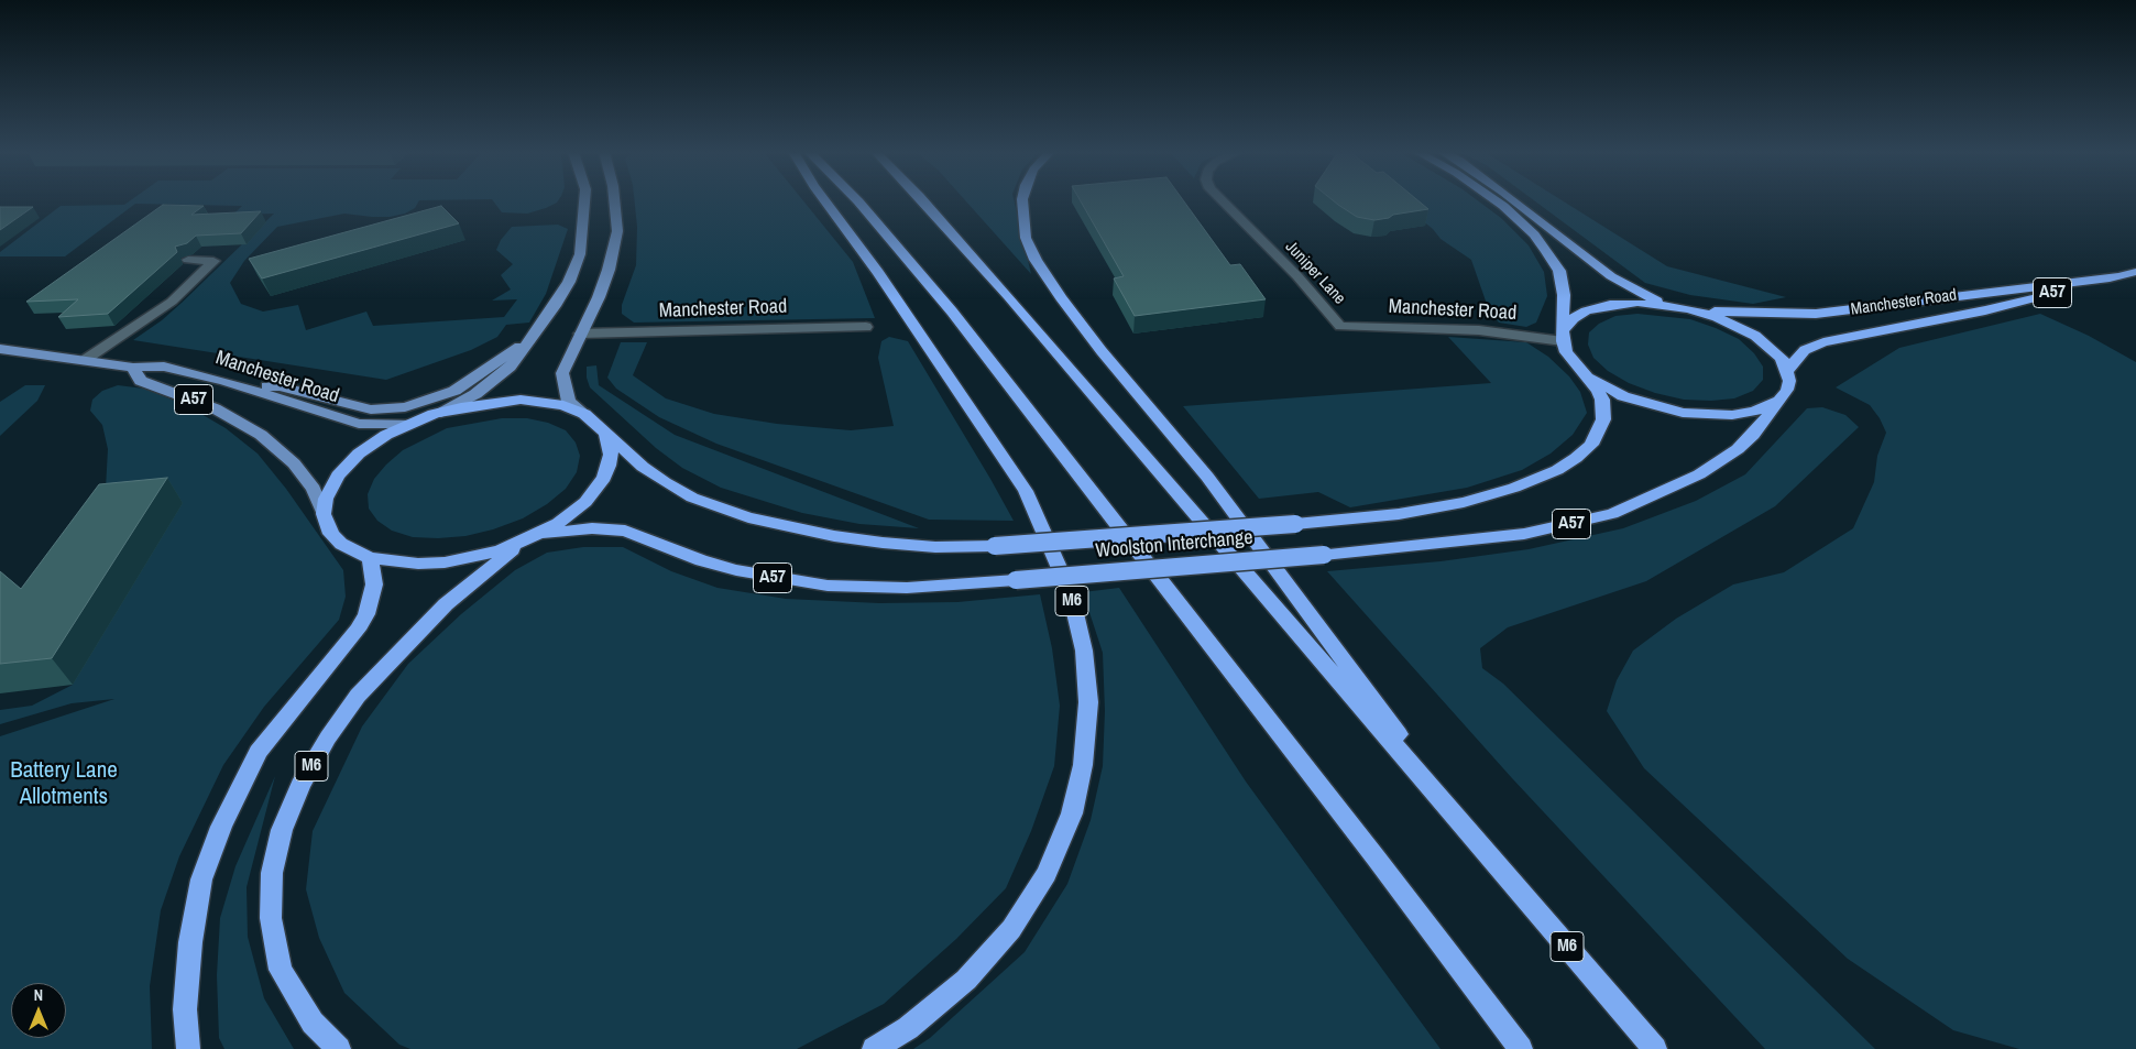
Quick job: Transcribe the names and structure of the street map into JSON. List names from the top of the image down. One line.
{"streets":{"highway":["A57","Manchester Road","Woolston Interchange","M6"],"street":["Juniper Lane"]},"crossings":[["Juniper Lane","Manchester Road"],["A57","Manchester Road"],["A57","Woolston Interchange"],["Manchester Road","Woolston Interchange"],["Woolston Interchange","M6"]],"parks":["Battery Lane Allotments"],"north":"top"}
